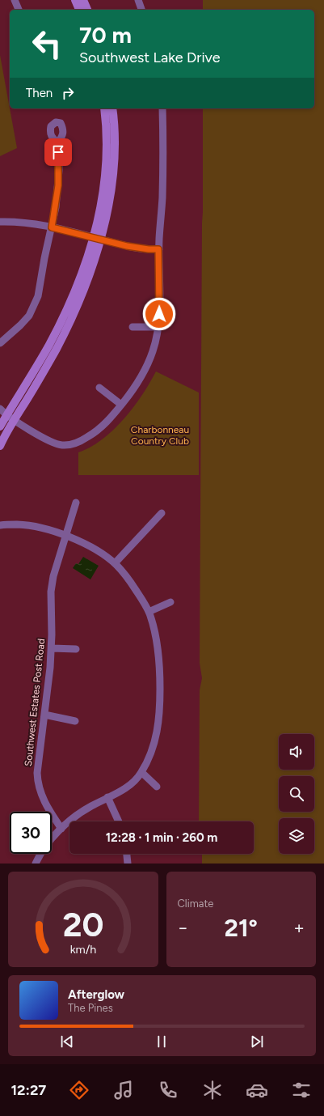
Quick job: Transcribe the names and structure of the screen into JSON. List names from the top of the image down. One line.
{"streets":{"street":["Southwest Estates Post Road"]},"parks":["Charbonneau Country Club"],"page":{"turn":["70 m","Southwest Lake Drive"],"then":"Then","limit":"30","trip":"12:28 · 1 min · 260 m","tile":"Climate","heat":["−","21°","+"],"song":["Afterglow","The Pines"],"tabs":"12:27","gauge":["20","km/h"]}}
